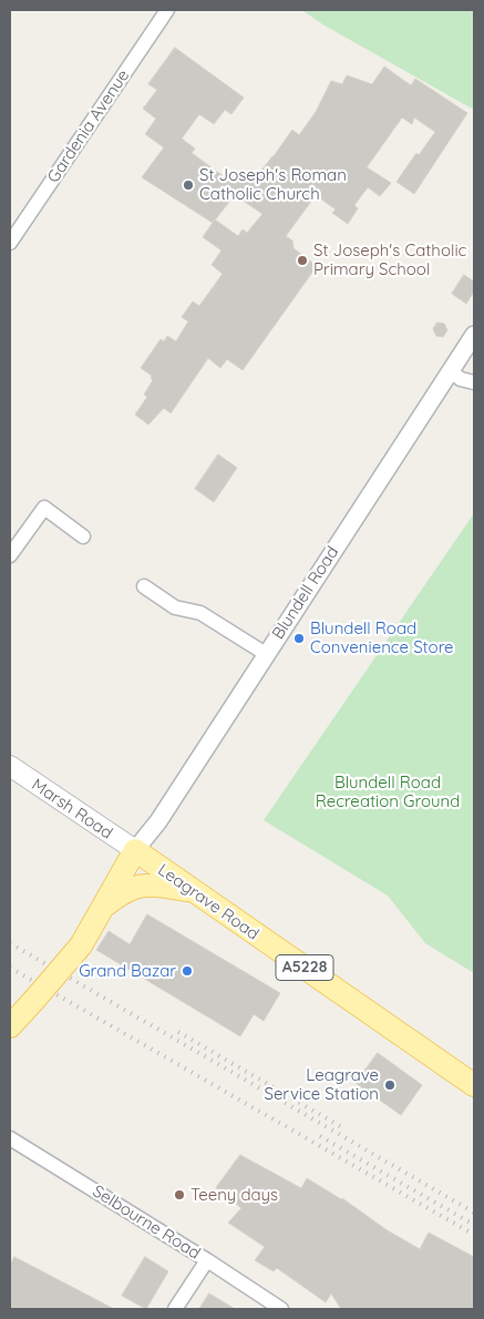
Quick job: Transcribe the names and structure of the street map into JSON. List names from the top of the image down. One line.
{"streets":{"main road":["Marsh Road","Leagrave Road","A5228"],"street":["Gardenia Avenue","Blundell Road","Selbourne Road"]},"crossings":[["Blundell Road","Marsh Road"],["Blundell Road","Leagrave Road"],["Marsh Road","Leagrave Road"]],"parks":["Blundell Road Recreation Ground"],"places":["St Joseph's Roman Catholic Church","St Joseph's Catholic Primary School","Blundell Road Convenience Store","Grand Bazar","Leagrave Service Station","Teeny days"]}
